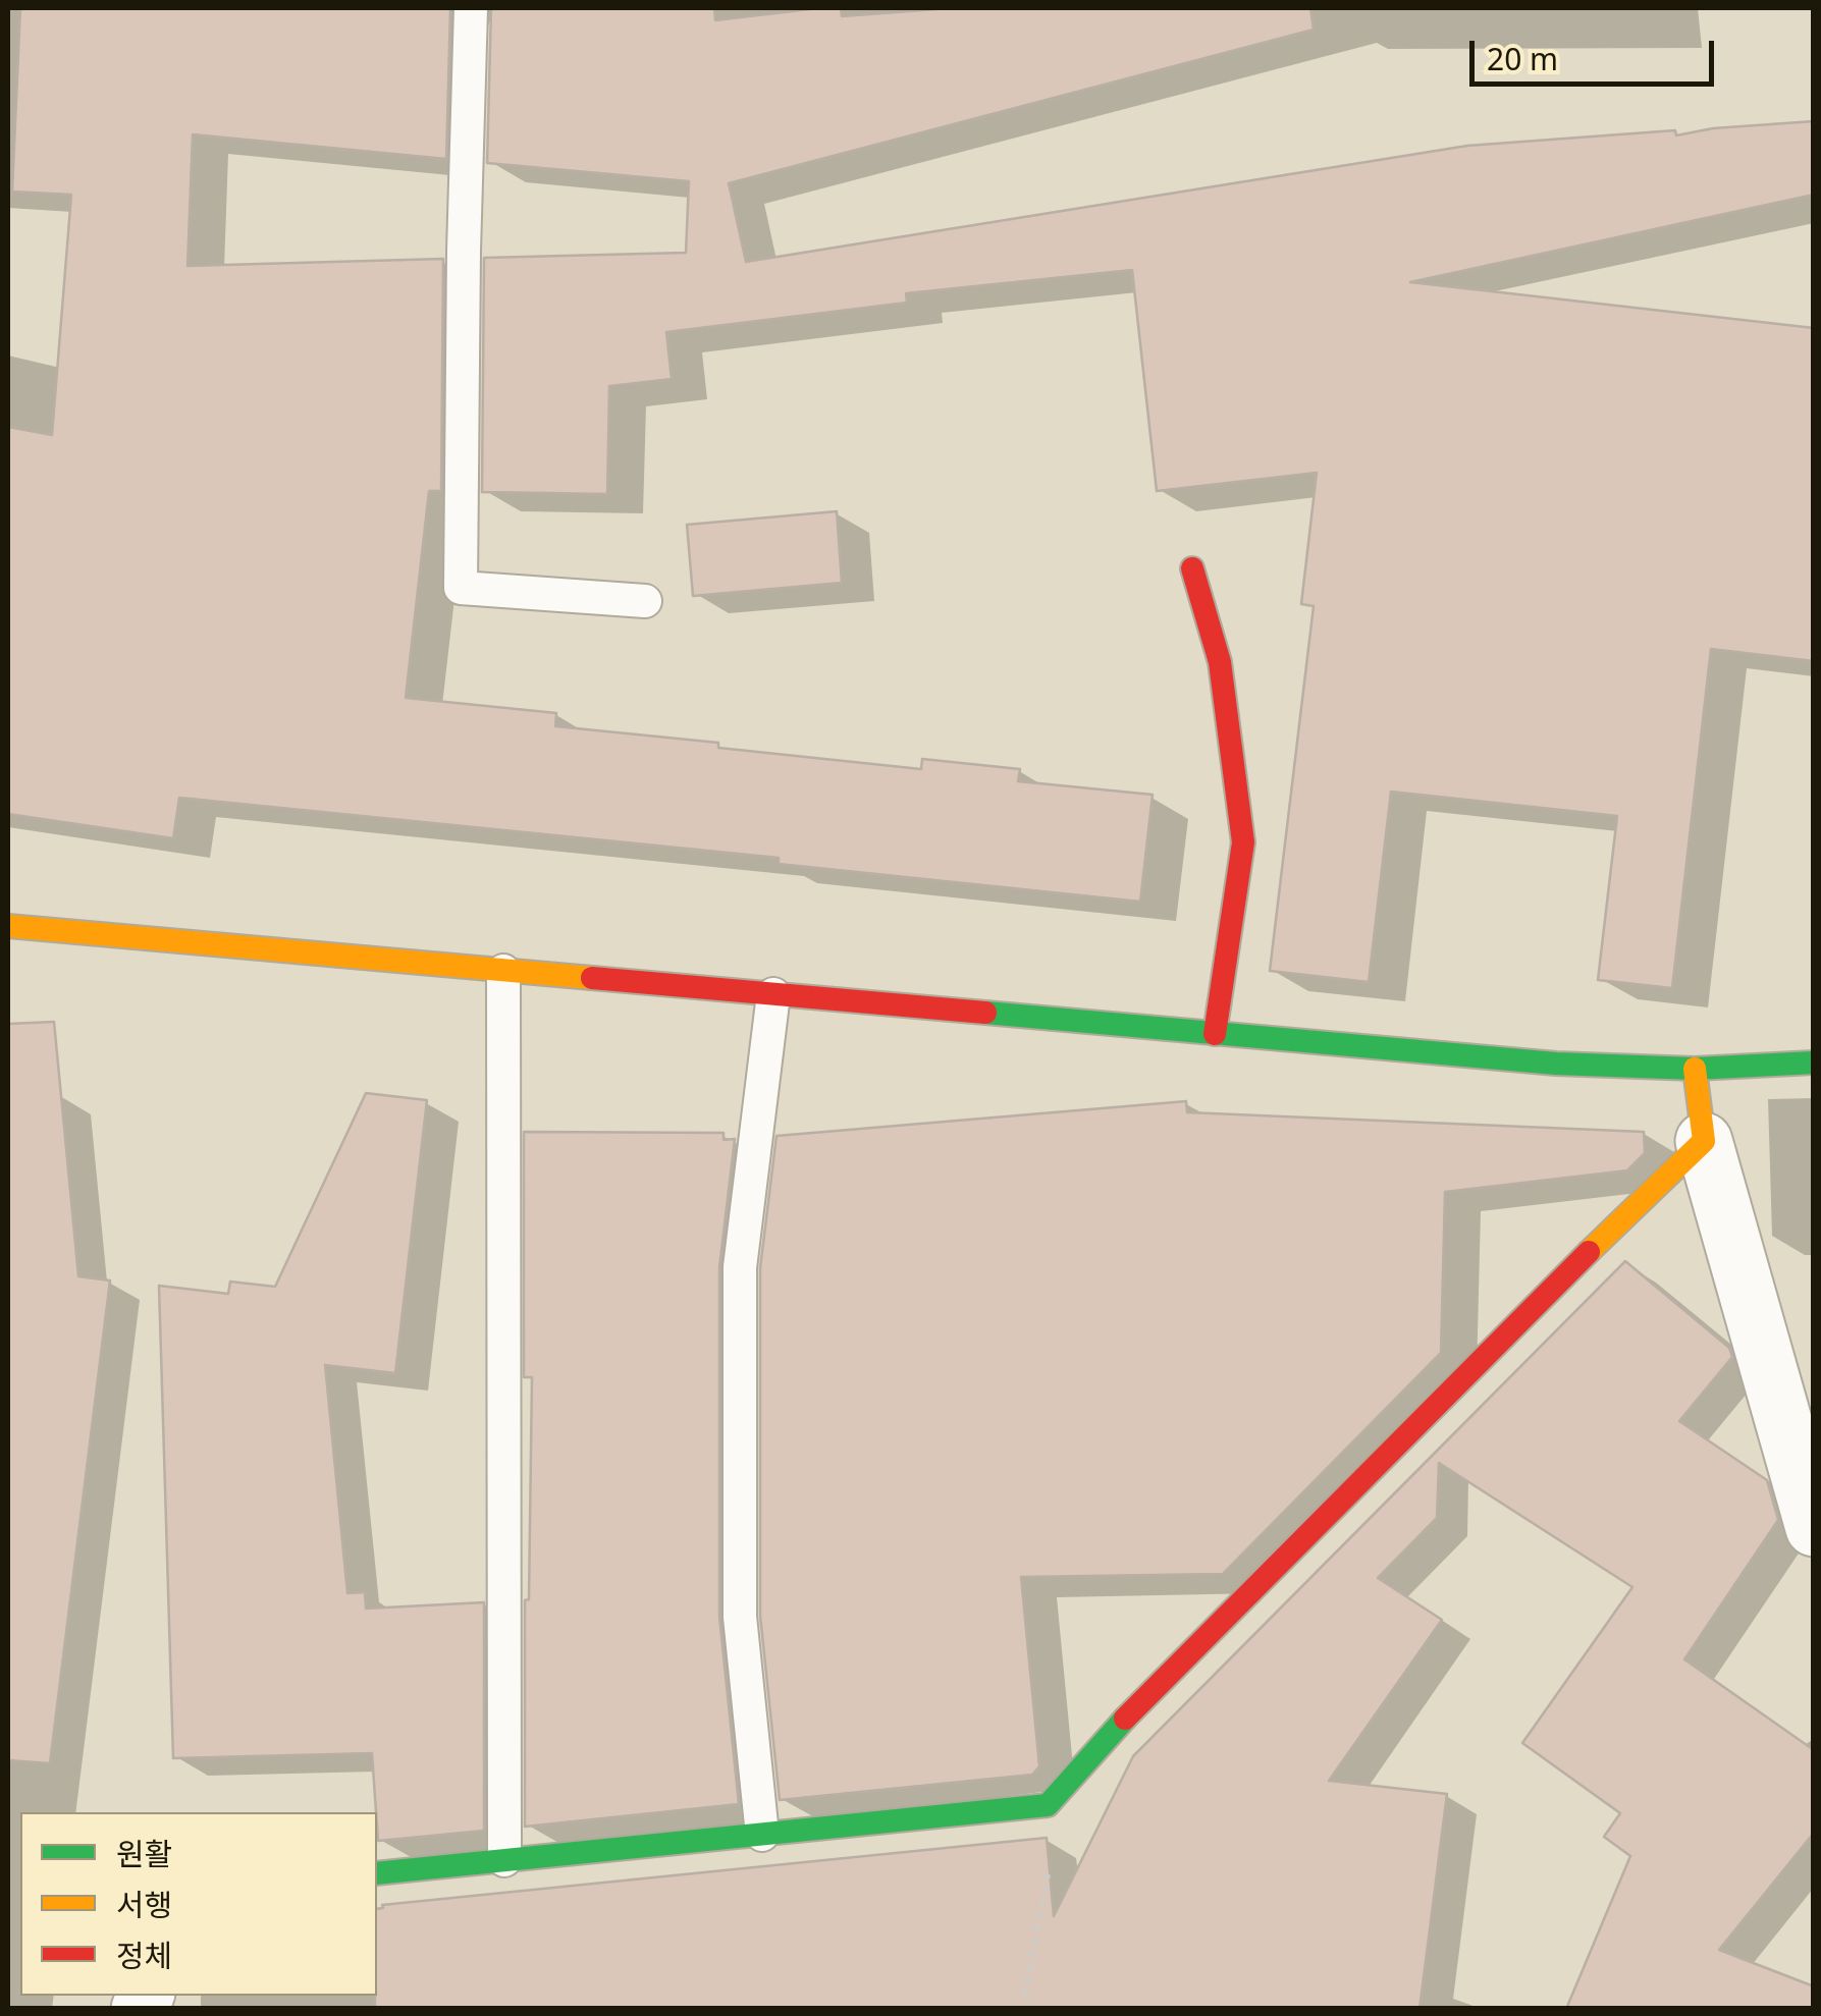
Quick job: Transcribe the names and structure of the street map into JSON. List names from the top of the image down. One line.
{"legend":["원활","서행","정체"],"scale_bar":"20 m"}
